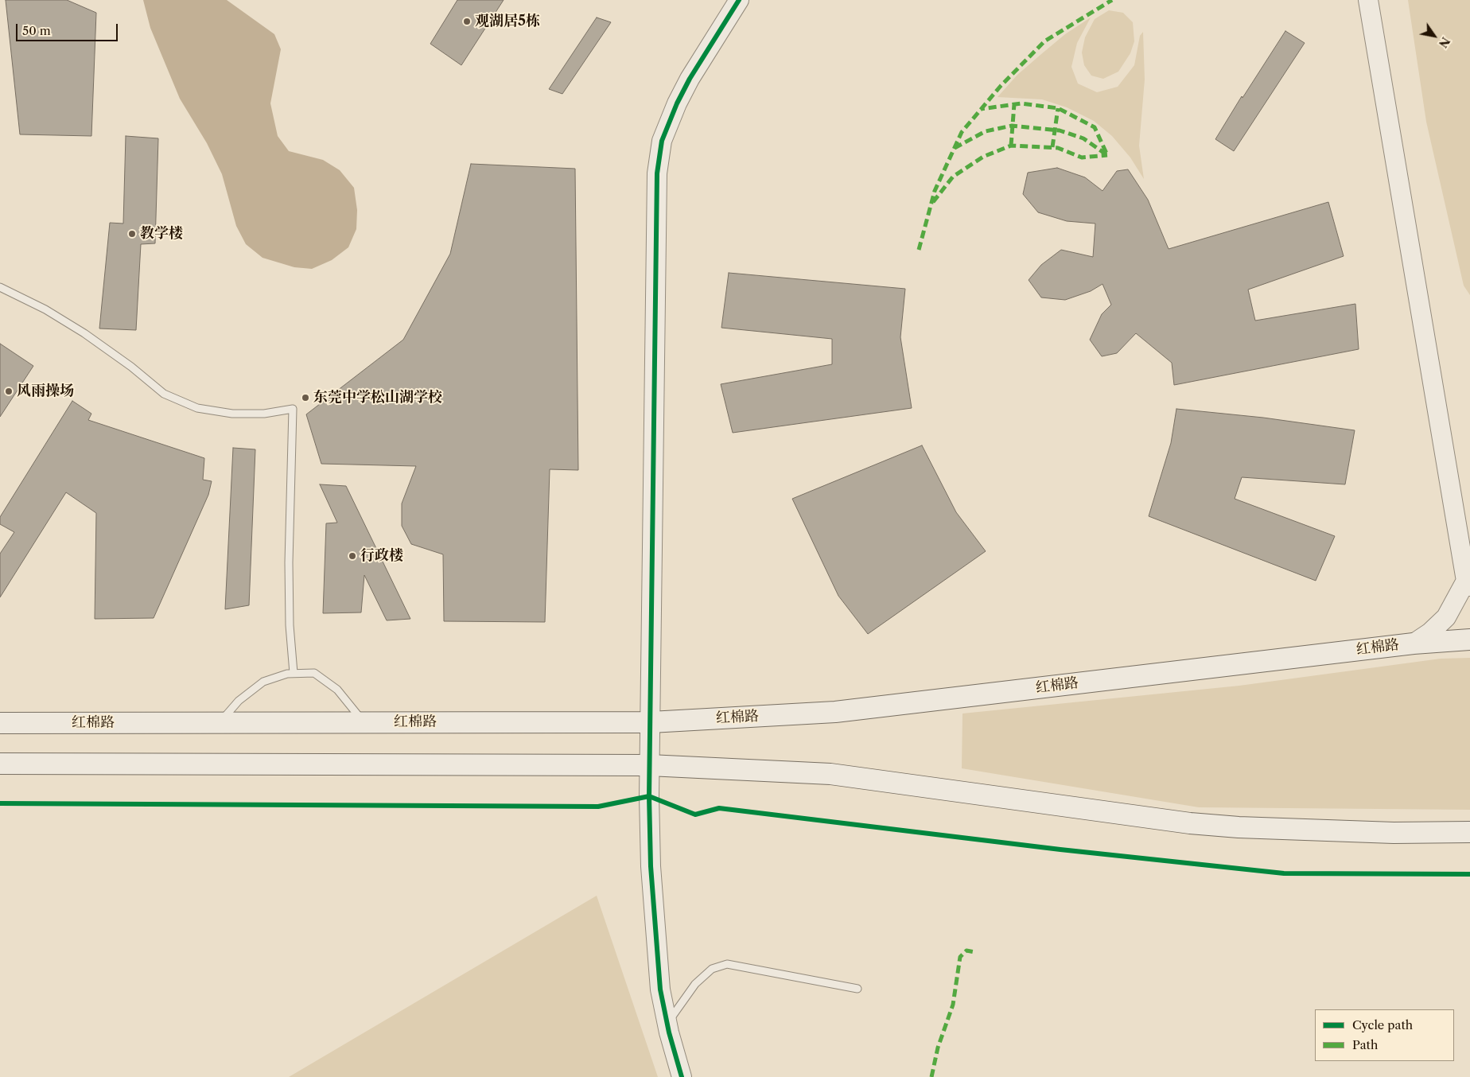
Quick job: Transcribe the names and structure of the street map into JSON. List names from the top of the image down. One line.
{"streets":{"main road":["红棉路"]},"places":["观湖居5栋","教学楼","风雨操场","东莞中学松山湖学校","行政楼"],"legend":["Cycle path","Path"],"scale_bar":"50 m","north":"bottom right"}
